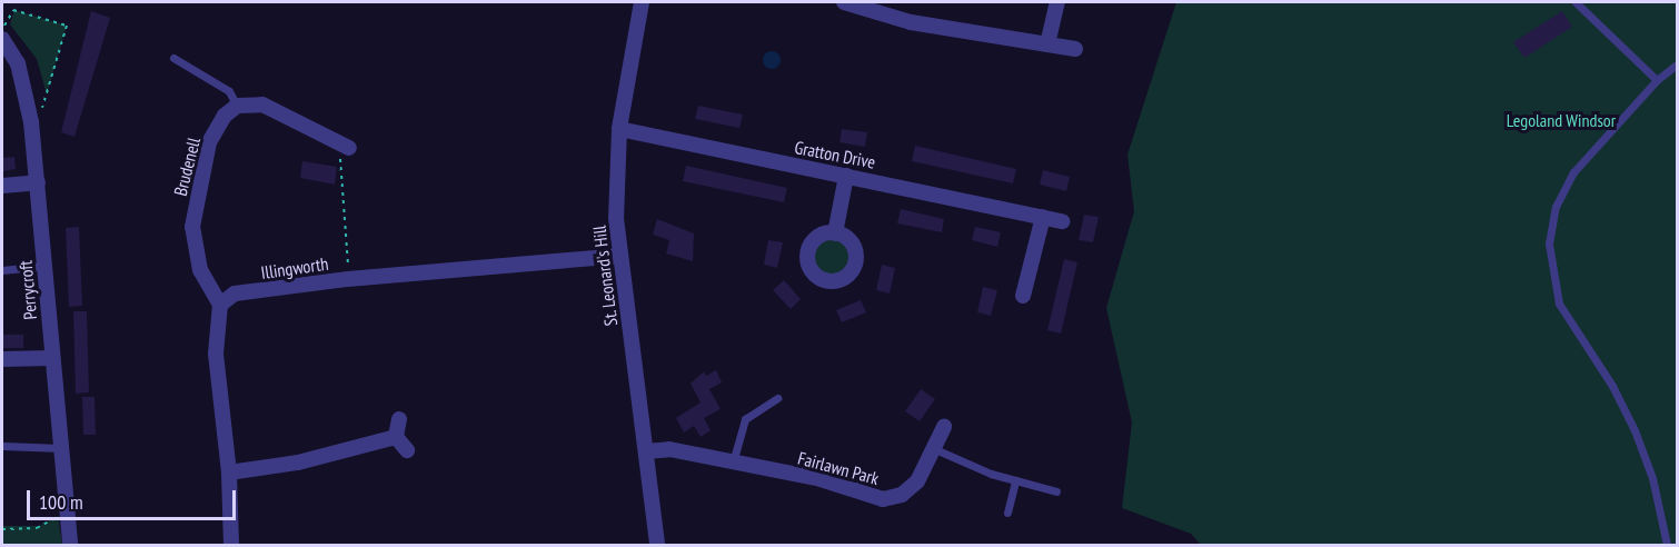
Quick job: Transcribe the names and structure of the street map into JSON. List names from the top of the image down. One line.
{"streets":{"street":["Gratton Drive","Brudenell","Illingworth","St. Leonard's Hill","Perrycroft","Fairlawn Park"]},"crossings":[["Gratton Drive","St. Leonard's Hill"],["Brudenell","Illingworth"],["Illingworth","St. Leonard's Hill"],["St. Leonard's Hill","Fairlawn Park"]],"parks":["Legoland Windsor"],"scale_bar":"100 m"}
